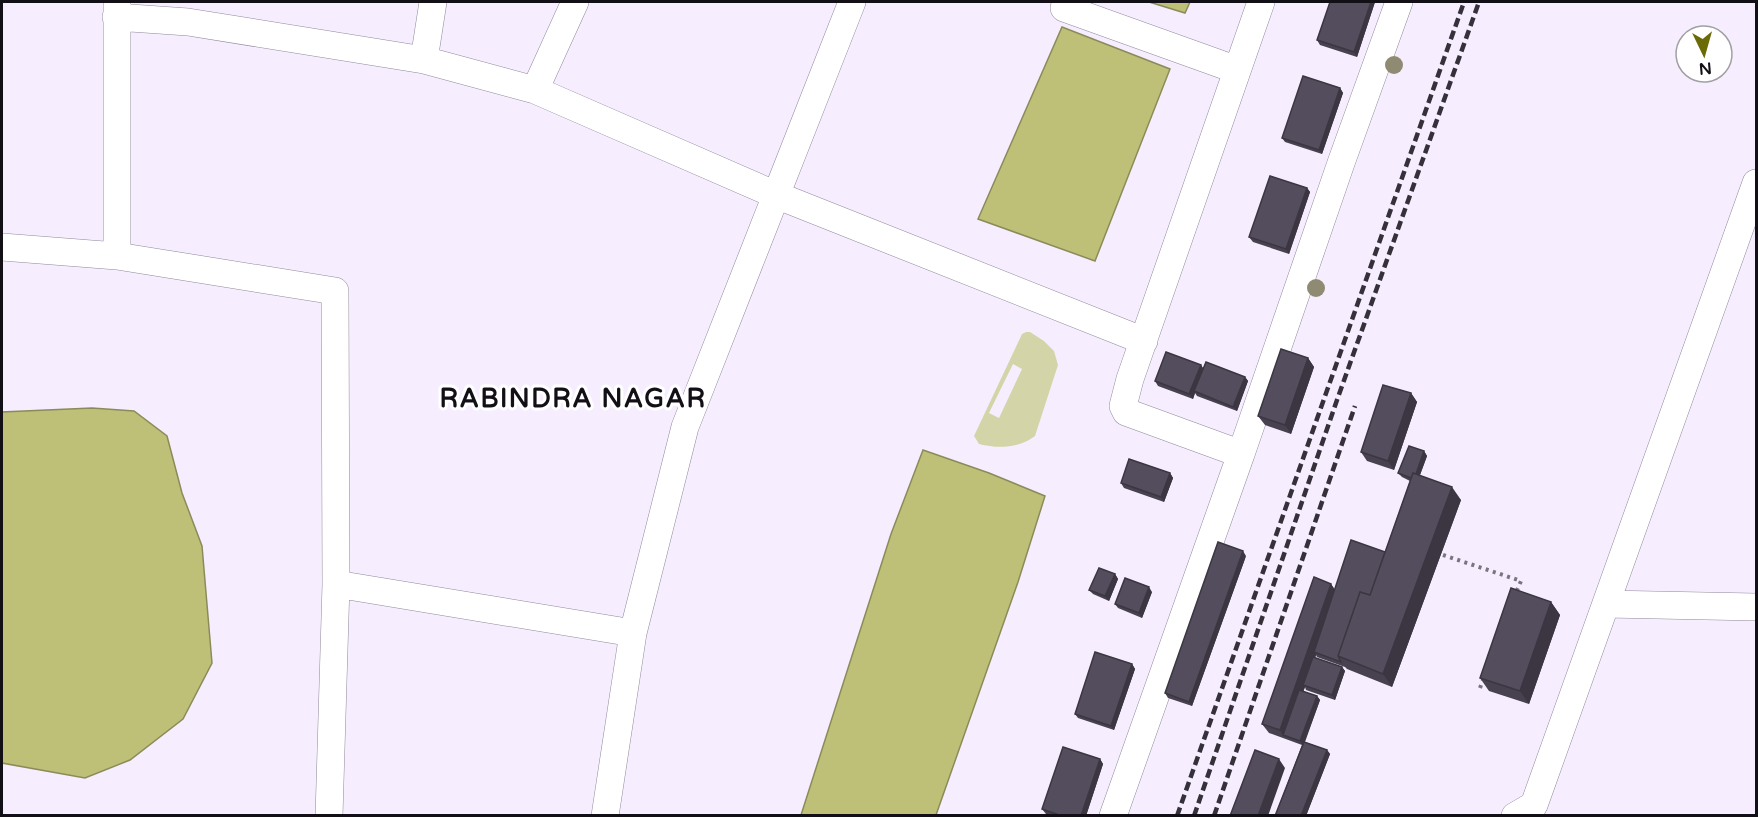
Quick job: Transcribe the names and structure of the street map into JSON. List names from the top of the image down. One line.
{"districts":["RABINDRA NAGAR"],"north":"bottom"}
